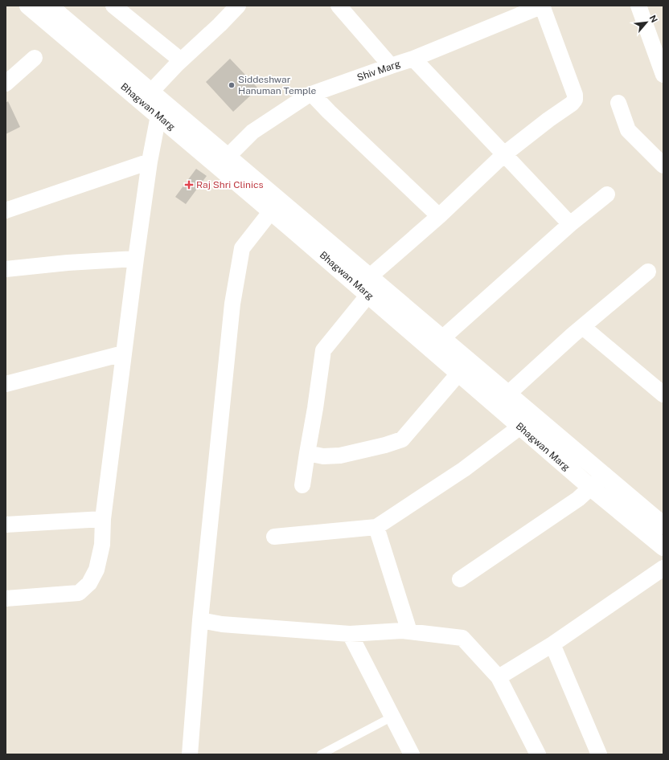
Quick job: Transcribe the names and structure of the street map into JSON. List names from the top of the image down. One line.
{"streets":{"street":["Shiv Marg","Bhagwan Marg"]},"crossings":[["Shiv Marg","Bhagwan Marg"]],"places":{"other":["Siddeshwar Hanuman Temple"],"health":["Raj Shri Clinics"]},"north":"top right"}
